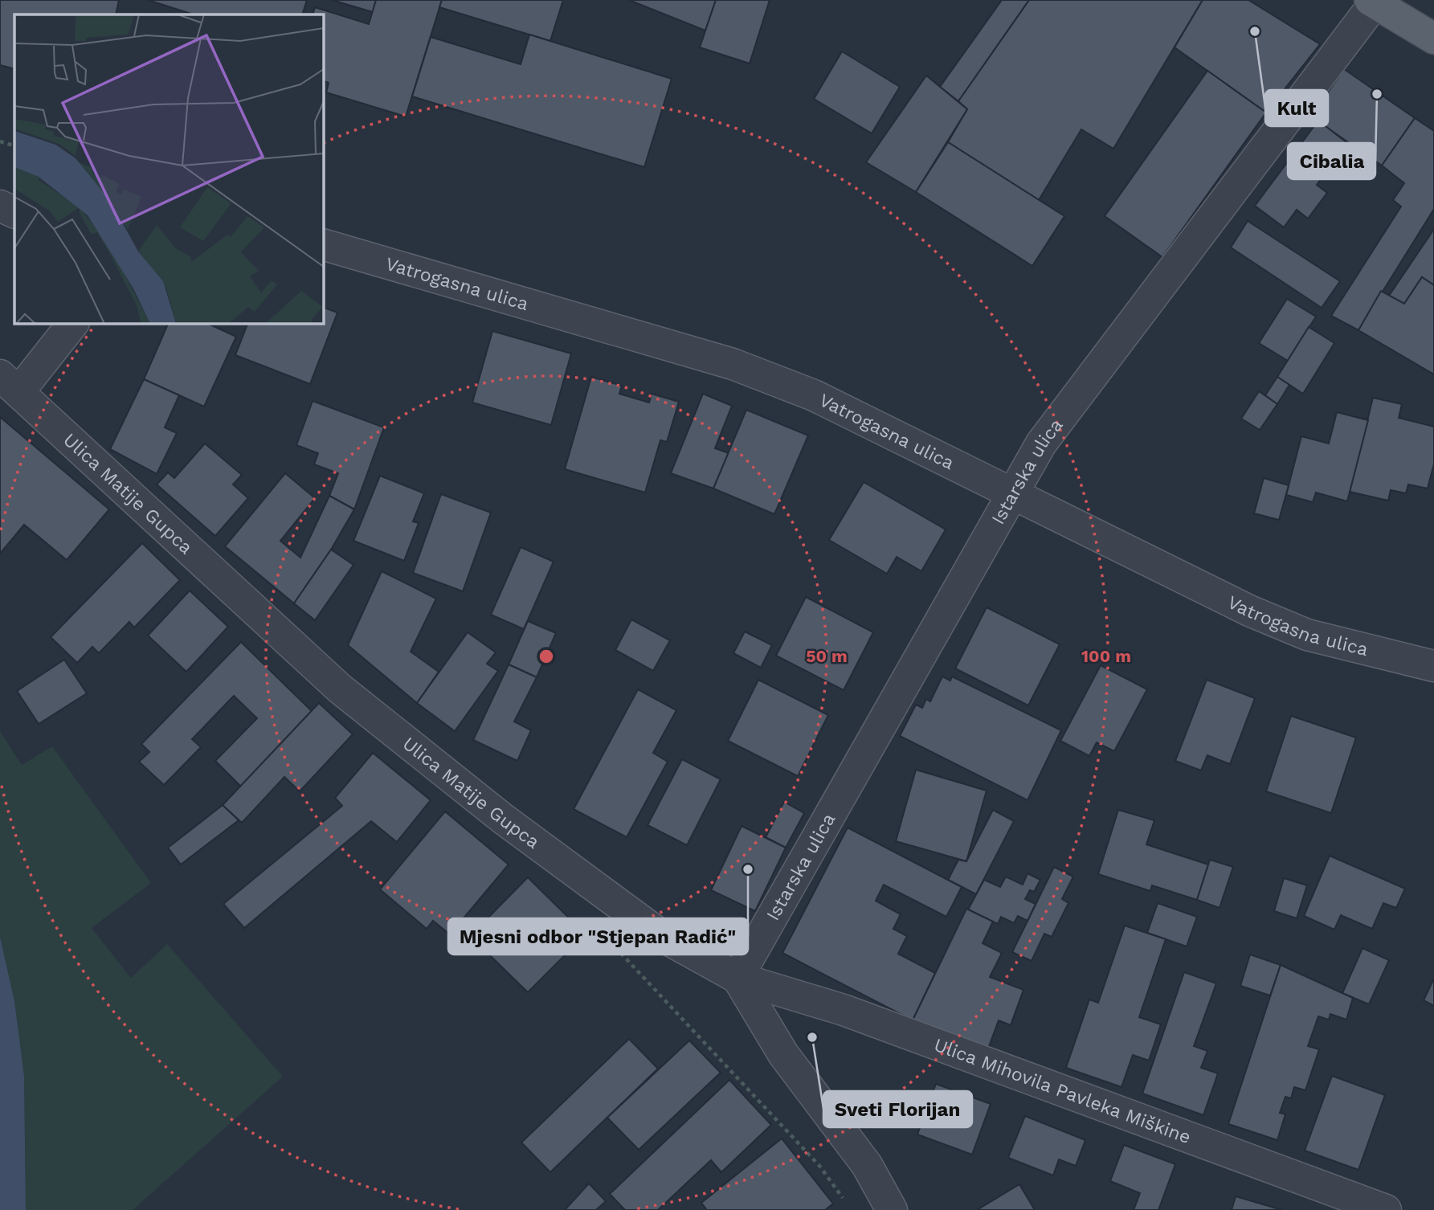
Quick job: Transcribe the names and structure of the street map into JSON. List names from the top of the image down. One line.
{"streets":{"street":["Vatrogasna ulica","Istarska ulica","Ulica Matije Gupca","Ulica Mihovila Pavleka Miškine"]},"crossings":[["Vatrogasna ulica","Istarska ulica"],["Istarska ulica","Ulica Matije Gupca"],["Istarska ulica","Ulica Mihovila Pavleka Miškine"],["Ulica Matije Gupca","Ulica Mihovila Pavleka Miškine"]],"places":["Kult","Cibalia","Mjesni odbor \"Stjepan Radić\"","Sveti Florijan"],"rings":["50 m","100 m"]}
